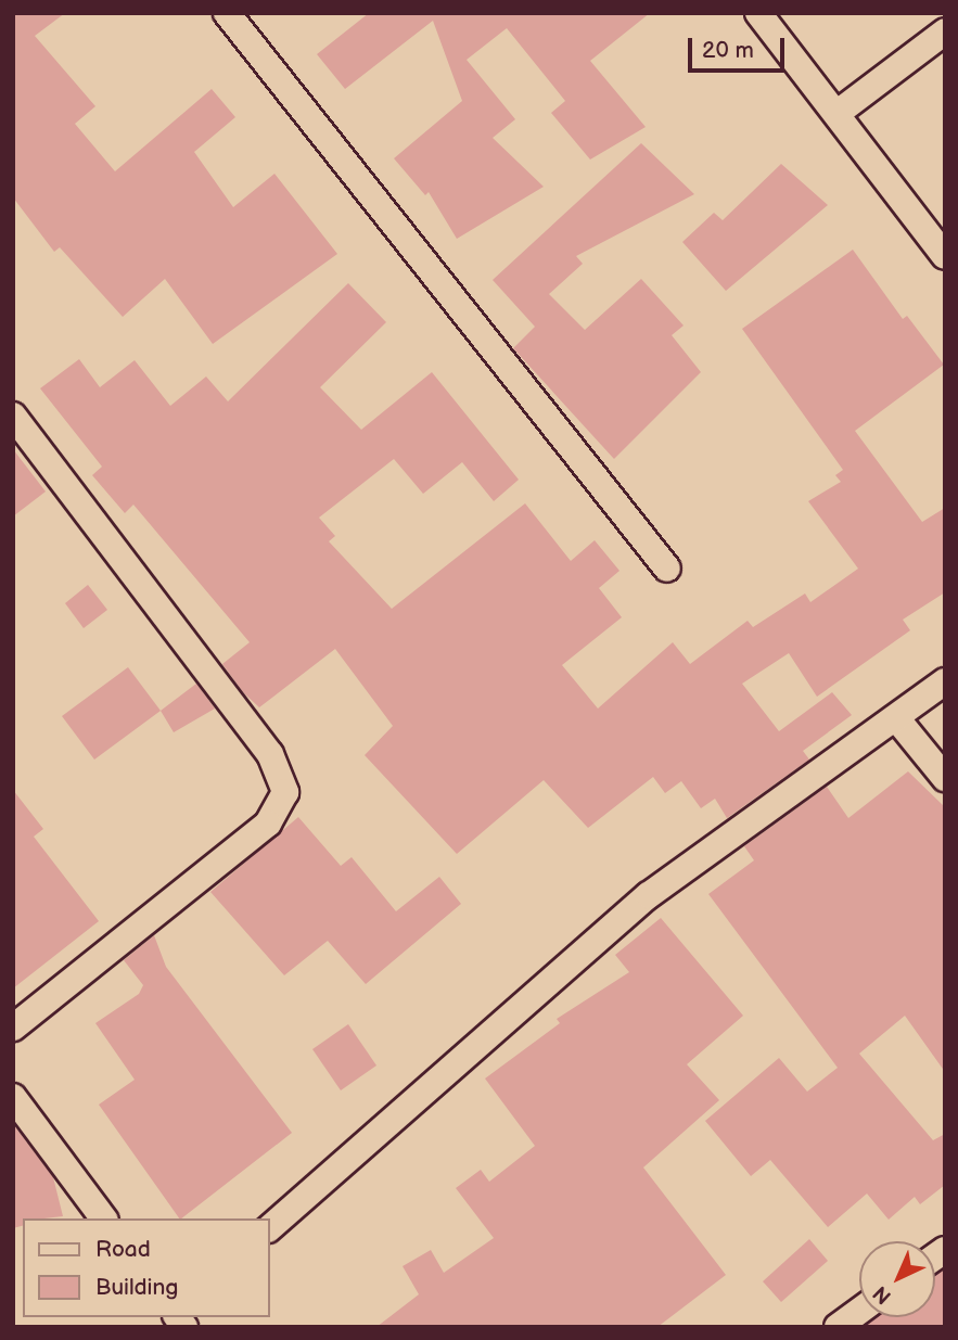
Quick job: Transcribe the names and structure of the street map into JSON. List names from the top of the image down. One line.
{"legend":["Road","Building"],"scale_bar":"20 m","north":"bottom left"}
